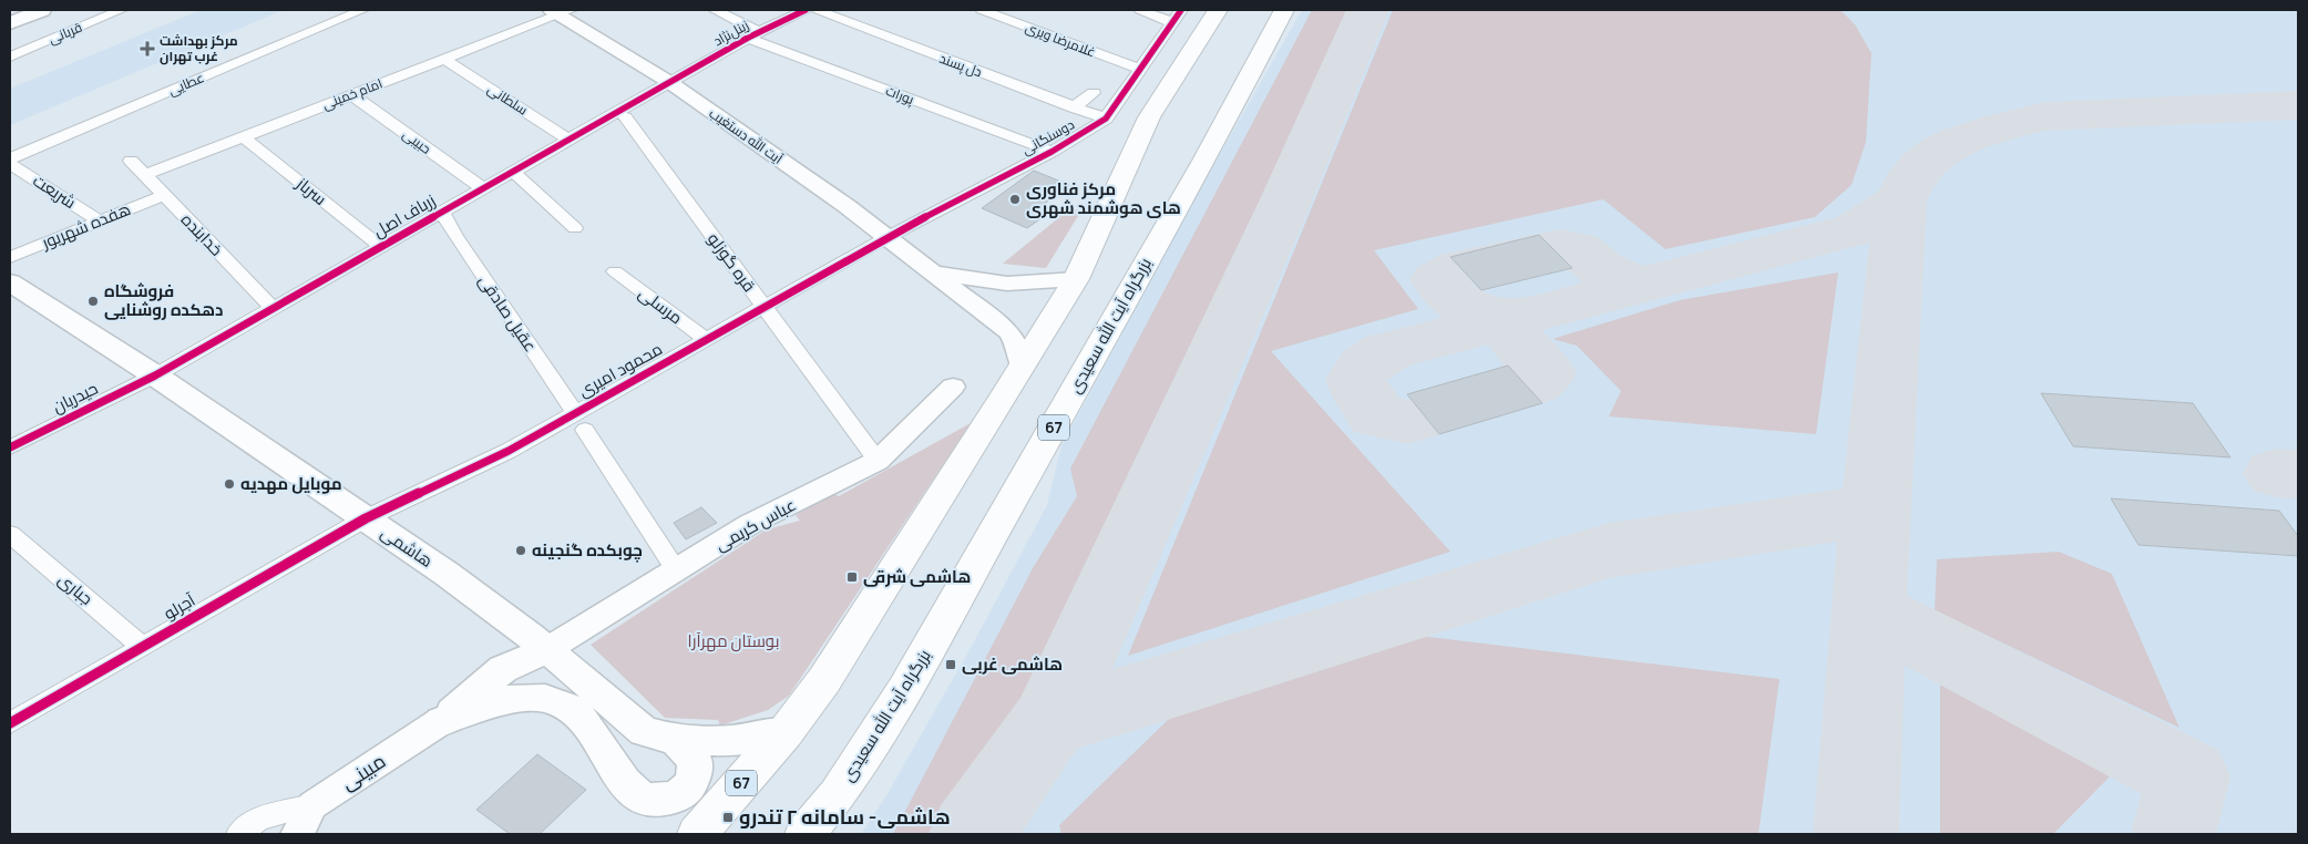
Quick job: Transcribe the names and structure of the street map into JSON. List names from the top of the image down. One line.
{"streets":{"highway":["بزرگراه آیت الله سعیدی","67"],"main road":["هاشمی"],"street":["قربانی","زینل‌نژاد","غلامرضا ویری","دل پسند","عطایی","امام خمینی","پورات","سلطانی","آیت الله دستغیب","دوسنگانی","حبیبی","شریعت","سرباز","زرباف اصل","هفده شهریور","خدابنده","قره گوزلو","مرسلی","عقیل صادقی","محمود امیری","حیدریان","عباس کریمی","جباری","آجرلو","مبینی"]},"crossings":[["زینل‌نژاد","پورات"],["زینل‌نژاد","آیت الله دستغیب"],["زینل‌نژاد","زرباف اصل"],["غلامرضا ویری","دوسنگانی"],["دل پسند","دوسنگانی"],["امام خمینی","سلطانی"],["امام خمینی","آیت الله دستغیب"],["امام خمینی","حبیبی"],["امام خمینی","سرباز"],["امام خمینی","خدابنده"],["پورات","دوسنگانی"],["سلطانی","زرباف اصل"],["آیت الله دستغیب","دوسنگانی"],["آیت الله دستغیب","زرباف اصل"],["آیت الله دستغیب","محمود امیری"],["آیت الله دستغیب","67"],["دوسنگانی","محمود امیری"],["حبیبی","زرباف اصل"],["شریعت","هفده شهریور"],["سرباز","زرباف اصل"],["زرباف اصل","خدابنده"],["زرباف اصل","عقیل صادقی"],["زرباف اصل","حیدریان"],["زرباف اصل","هاشمی"],["هفده شهریور","خدابنده"],["قره گوزلو","محمود امیری"],["قره گوزلو","عباس کریمی"],["مرسلی","محمود امیری"],["عقیل صادقی","محمود امیری"],["عقیل صادقی","عباس کریمی"],["محمود امیری","هاشمی"],["محمود امیری","آجرلو"],["حیدریان","هاشمی"],["67","هاشمی"],["عباس کریمی","هاشمی"],["هاشمی","آجرلو"],["جباری","آجرلو"]],"parks":["بوستان مهرآرا"],"places":{"health":["مرکز بهداشت غرب تهران"],"other":["مرکز فناوری های هوشمند شهری","فروشگاه دهکده روشنایی","موبایل مهدیه","چوبکده گنجینه"],"transit":["هاشمی شرقی","هاشمی غربی","هاشمی- سامانه ۲ تندرو"]}}
